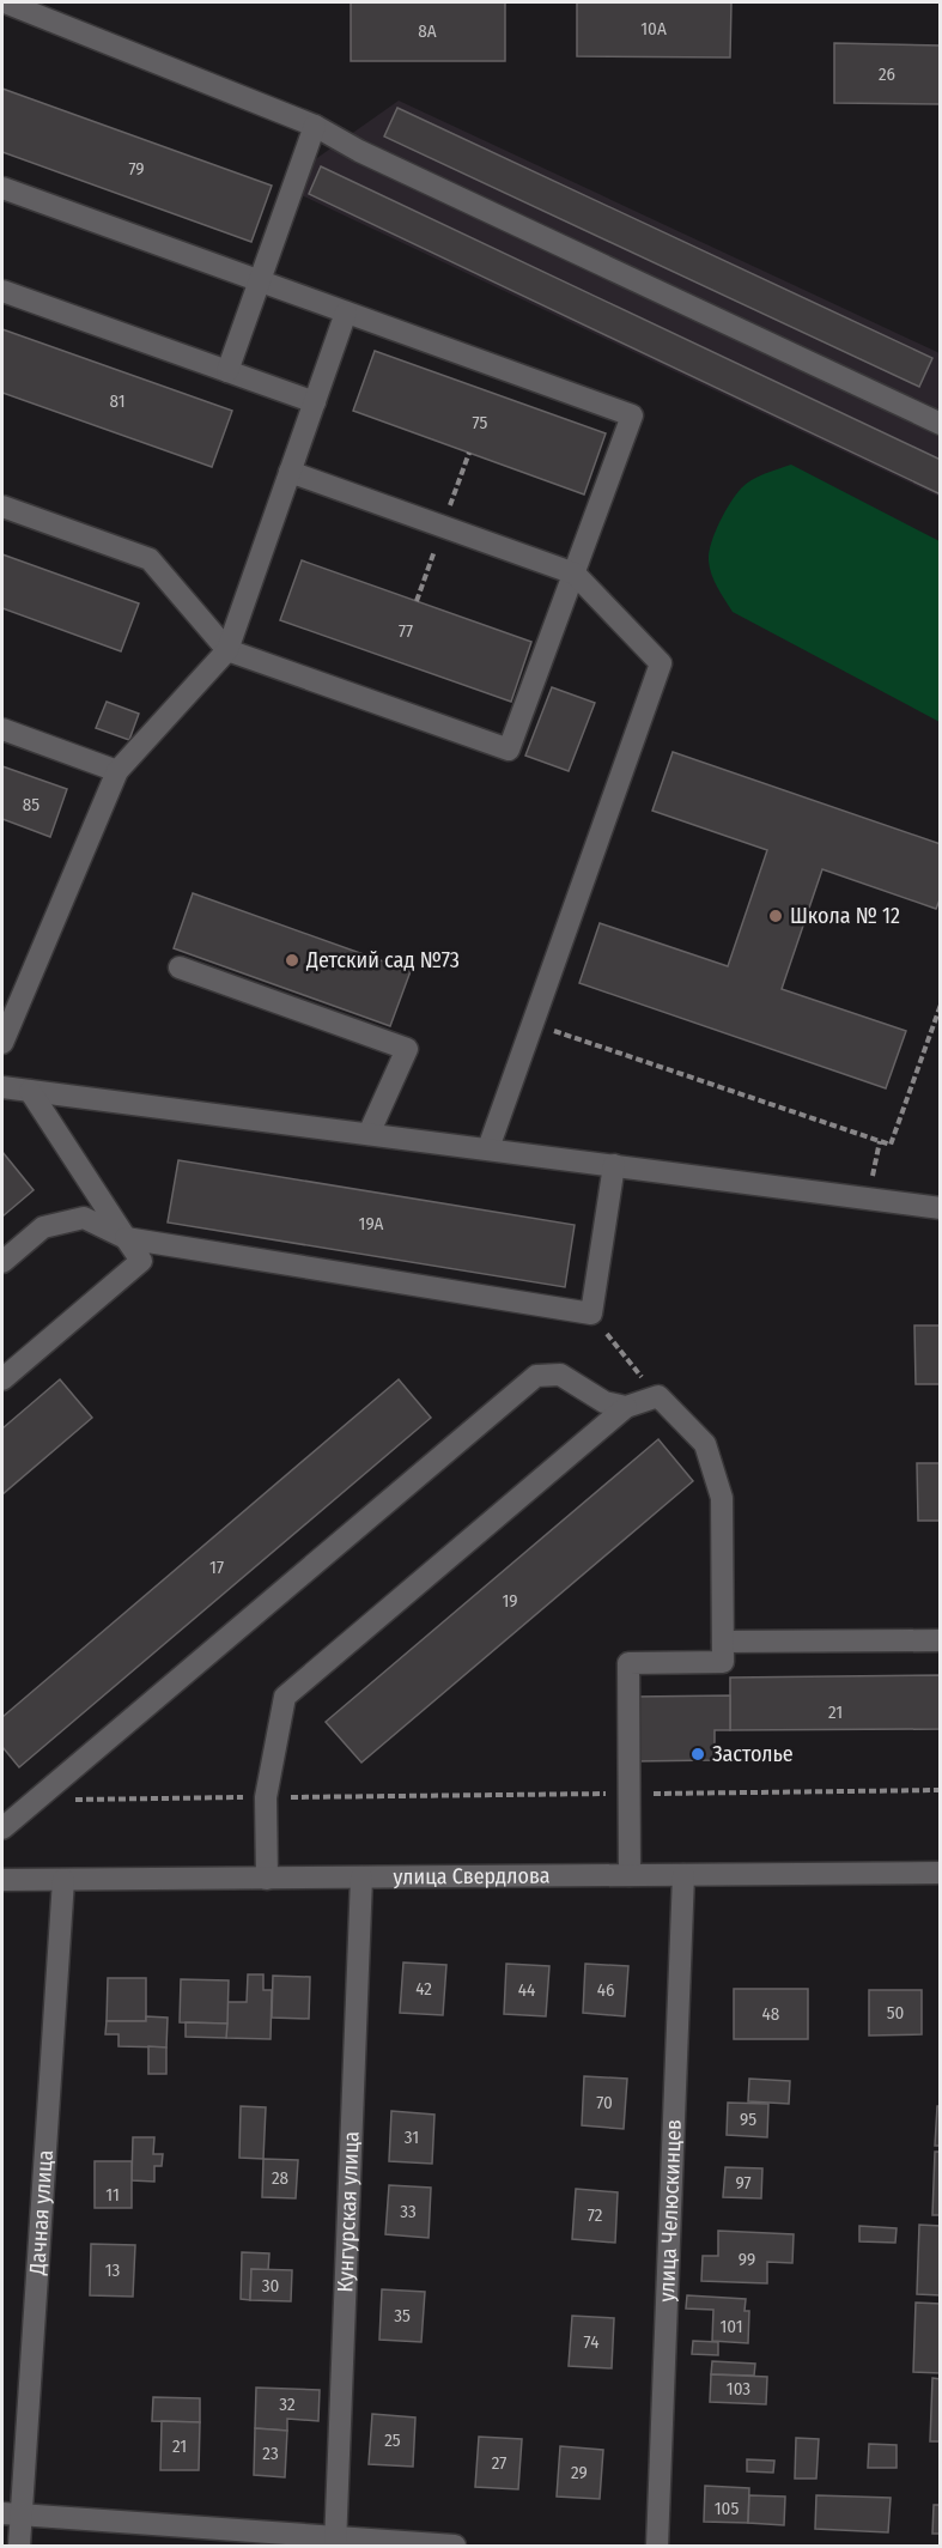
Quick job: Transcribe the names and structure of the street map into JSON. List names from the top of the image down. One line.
{"streets":{"street":["улица Свердлова","улица Челюскинцев","Кунгурская улица","Дачная улица"]},"crossings":[["улица Свердлова","улица Челюскинцев"],["улица Свердлова","Кунгурская улица"],["улица Свердлова","Дачная улица"]],"places":["Школа № 12","Детский сад №73","Застолье"],"house_numbers":["10А","8А","26","79","81","75","77","85","19А","17","19","21","42","44","46","50","48","70","95","31","28","97","11","33","72","99","13","30","35","101","74","103","32","25","21","23","27","29","105"]}
